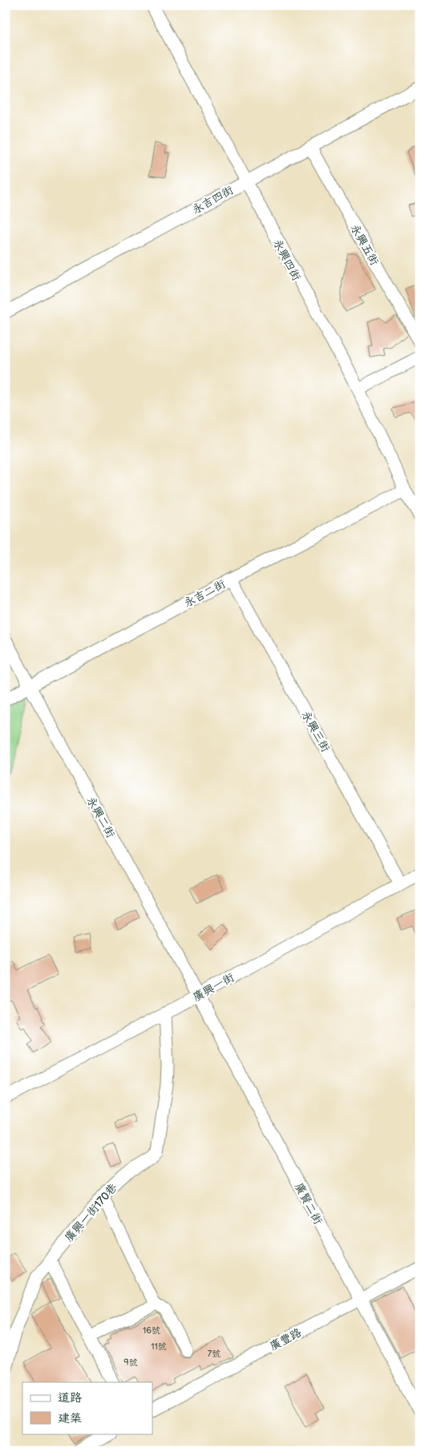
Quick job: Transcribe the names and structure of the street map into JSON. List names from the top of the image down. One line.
{"streets":{"street":["永吉四街","永興五街","永興四街","永吉二街","永興三街","永興二街","廣興一街","廣賢二街","廣興一街170巷","廣豐路"]},"crossings":[["永吉四街","永興五街"],["永吉四街","永興四街"],["永興四街","永吉二街"],["永吉二街","永興三街"],["永吉二街","永興二街"],["永興三街","廣興一街"],["永興二街","廣興一街"],["永興二街","廣賢二街"],["廣興一街","廣賢二街"],["廣興一街","廣興一街170巷"],["廣賢二街","廣豐路"]],"house_numbers":["16號","11號","7號","9號"],"legend":["道路","建築"]}
